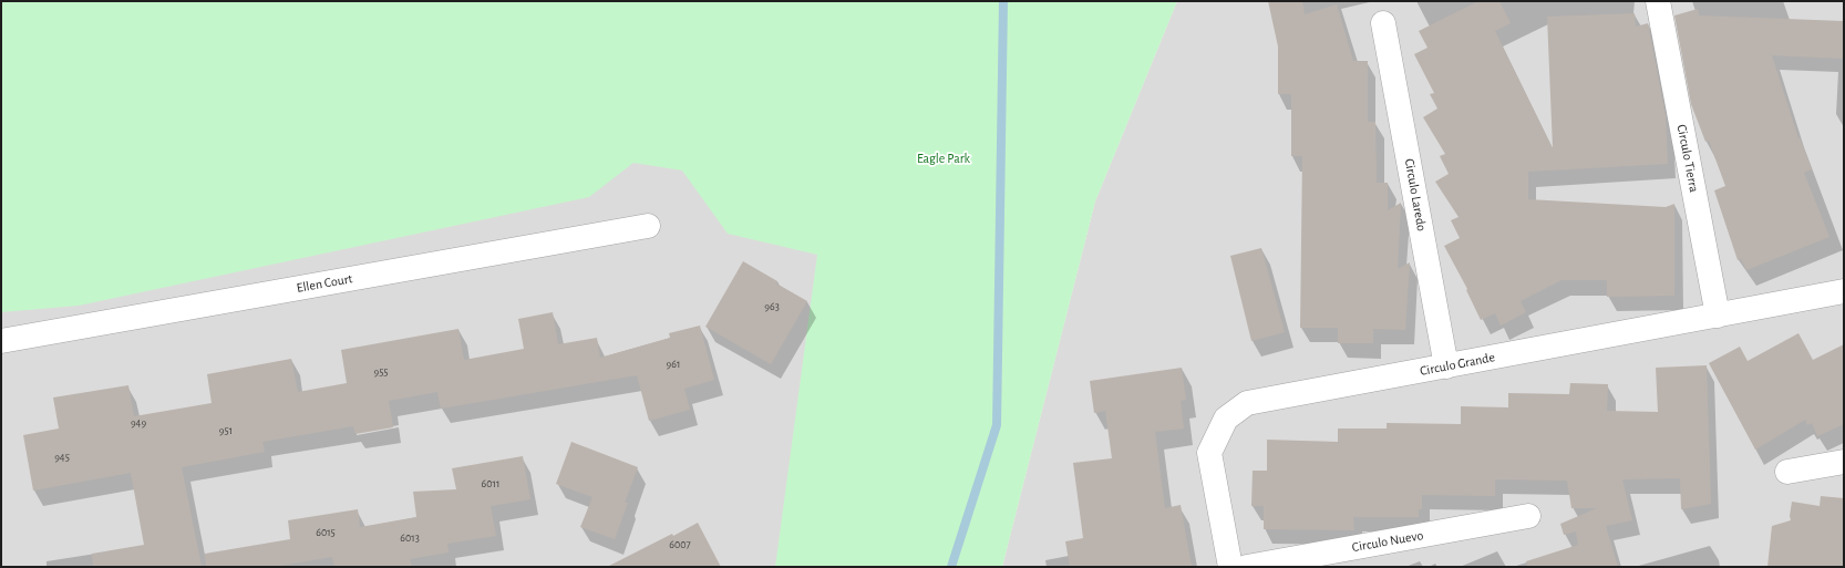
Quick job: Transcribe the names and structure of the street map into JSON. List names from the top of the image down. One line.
{"streets":{"street":["Circulo Tierra","Circulo Laredo","Ellen Court","Circulo Grande","Circulo Nuevo"]},"crossings":[["Circulo Tierra","Circulo Grande"],["Circulo Laredo","Circulo Grande"]],"parks":["Eagle Park"],"house_numbers":["963","961","955","949","951","945","6011","6015","6013","6007"]}
